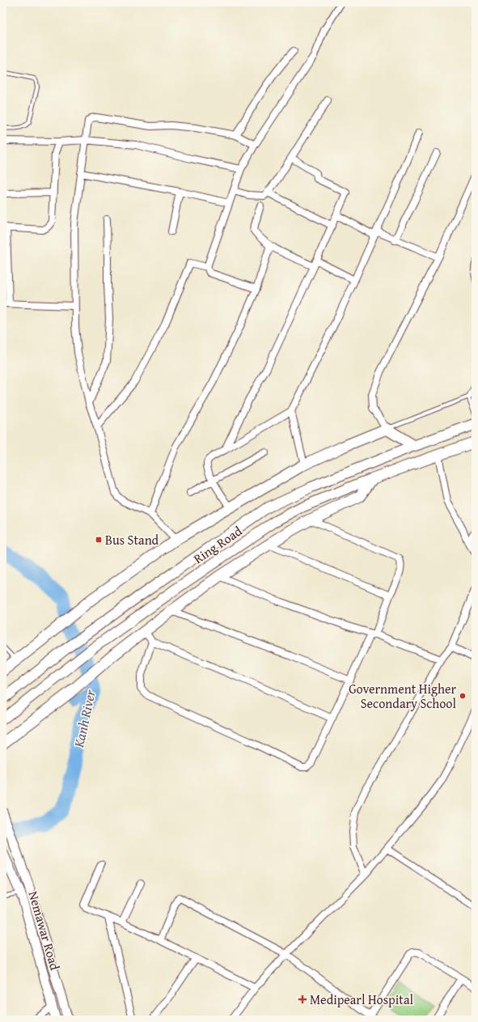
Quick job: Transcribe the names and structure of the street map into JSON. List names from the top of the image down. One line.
{"streets":{"highway":["Ring Road"],"main road":["Nemawar Road"]},"water":["Kanh River"],"places":{"transit":["Bus Stand"],"other":["Government Higher Secondary School"],"health":["Medipearl Hospital"]}}
